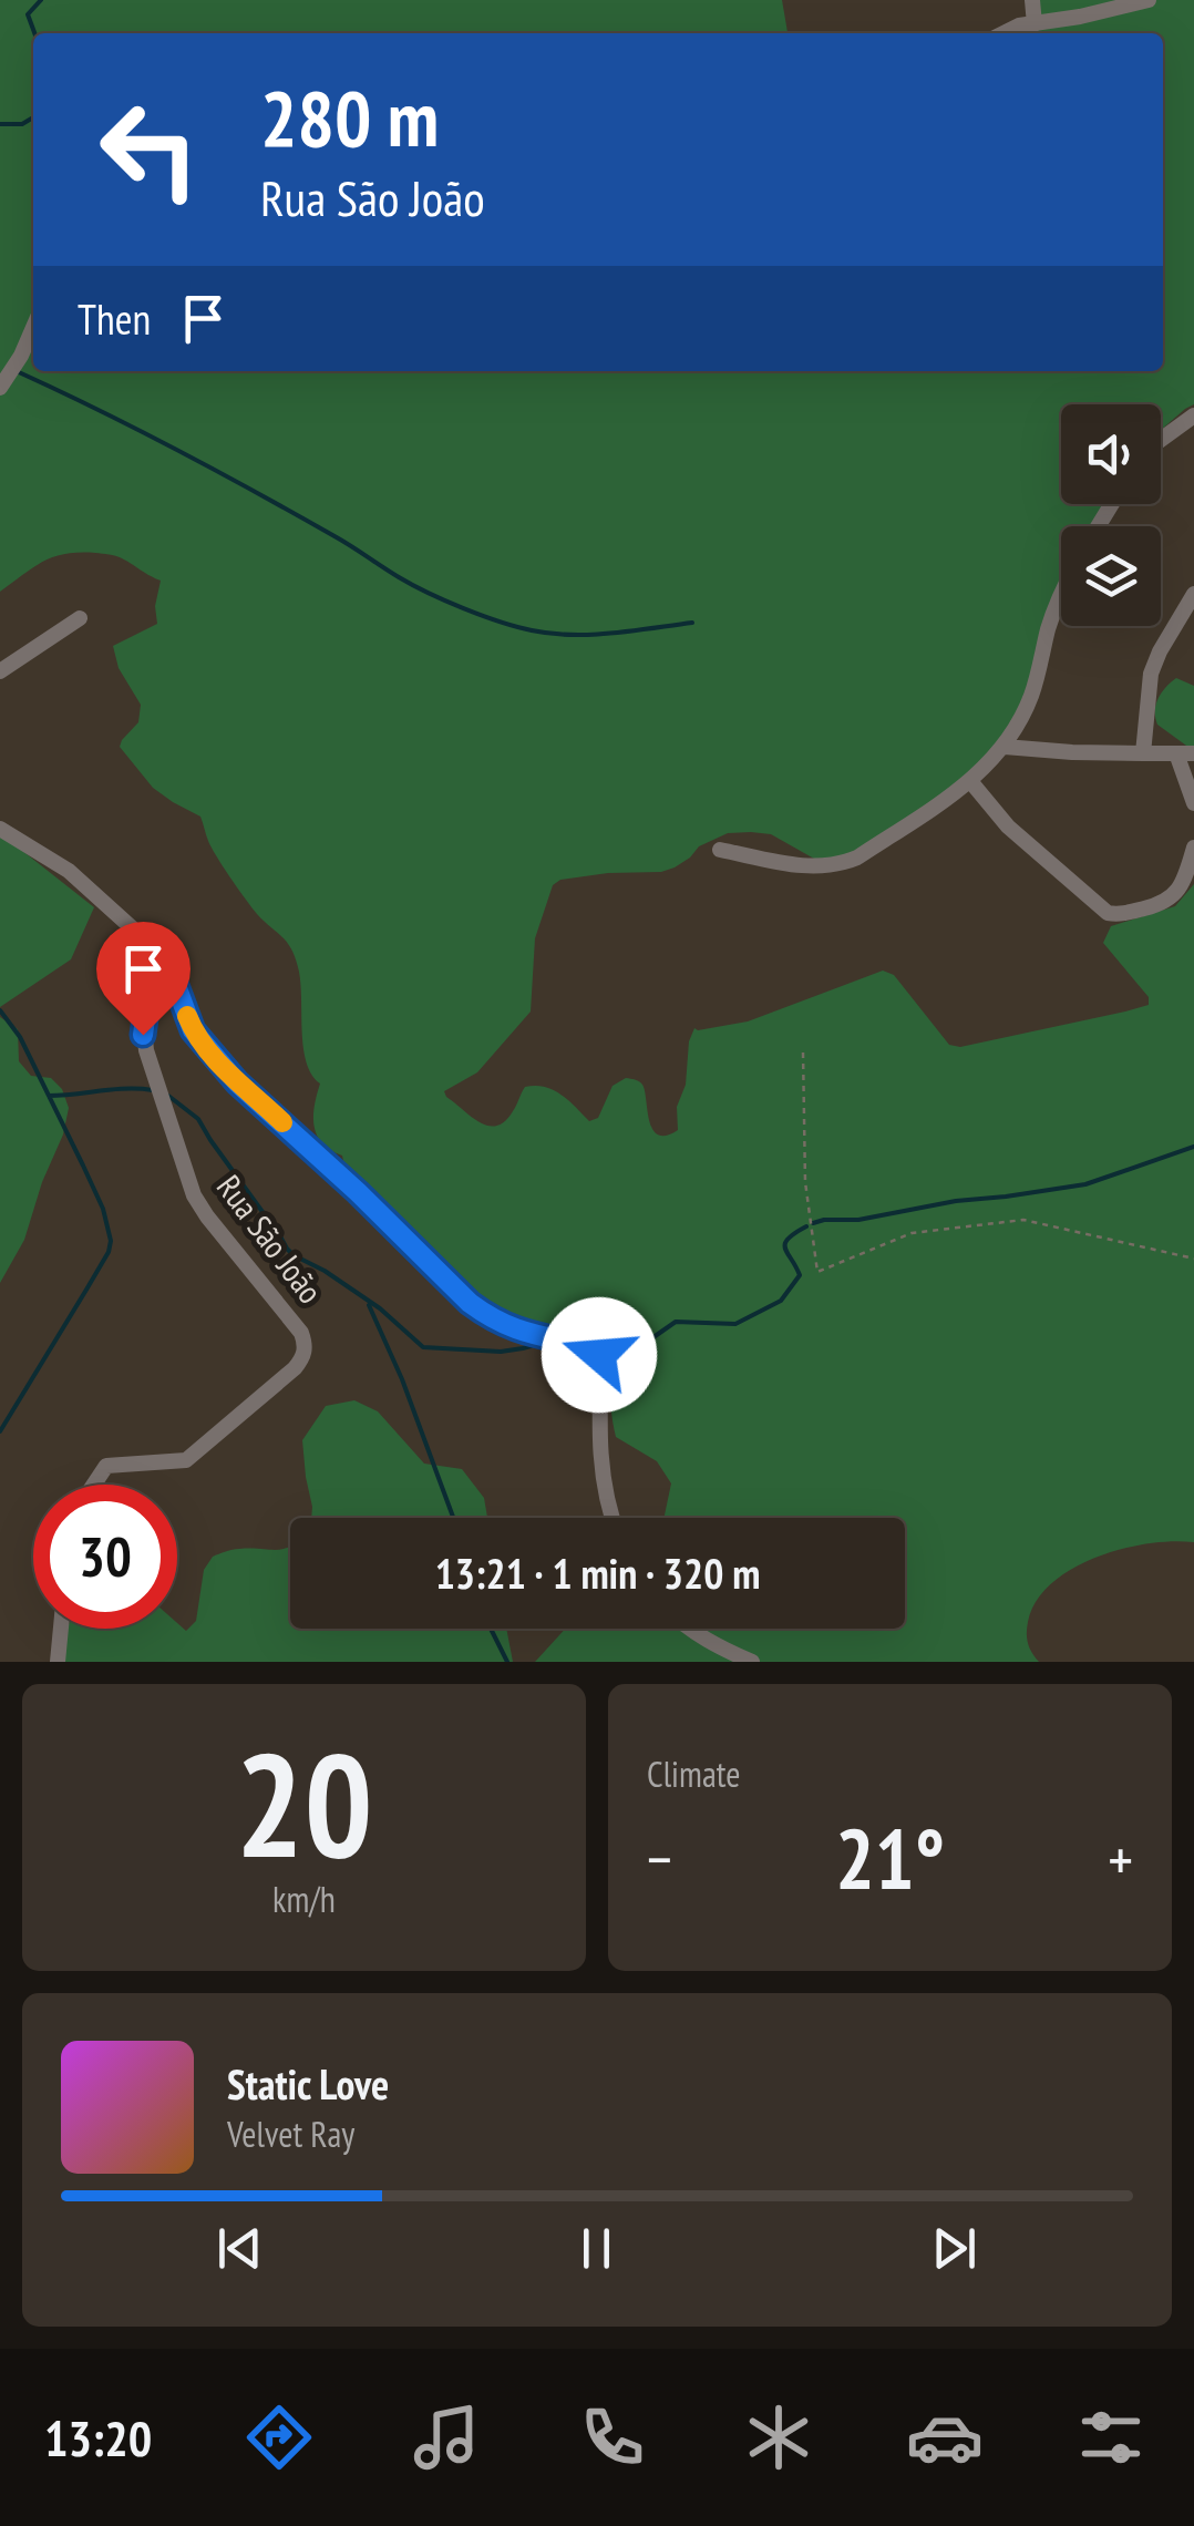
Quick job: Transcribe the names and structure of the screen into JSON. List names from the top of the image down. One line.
{"streets":{"street":["Rua São João"]},"page":{"turn":["280 m","Rua São João"],"then":"Then","limit":"30","trip":"13:21 · 1 min · 320 m","tile":[["20","km/h"],"Climate"],"heat":["−","21°","+"],"song":["Static Love","Velvet Ray"],"tabs":"13:20"}}
